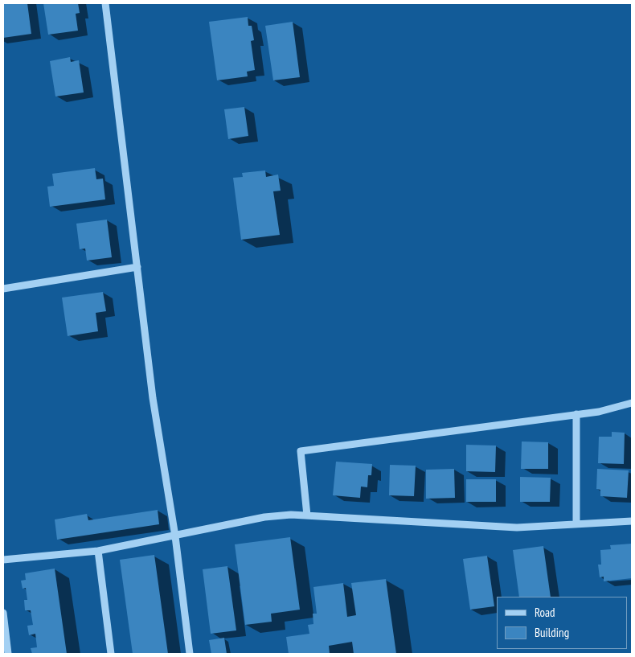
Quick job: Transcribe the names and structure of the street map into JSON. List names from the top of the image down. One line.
{"legend":["Road","Building"]}
